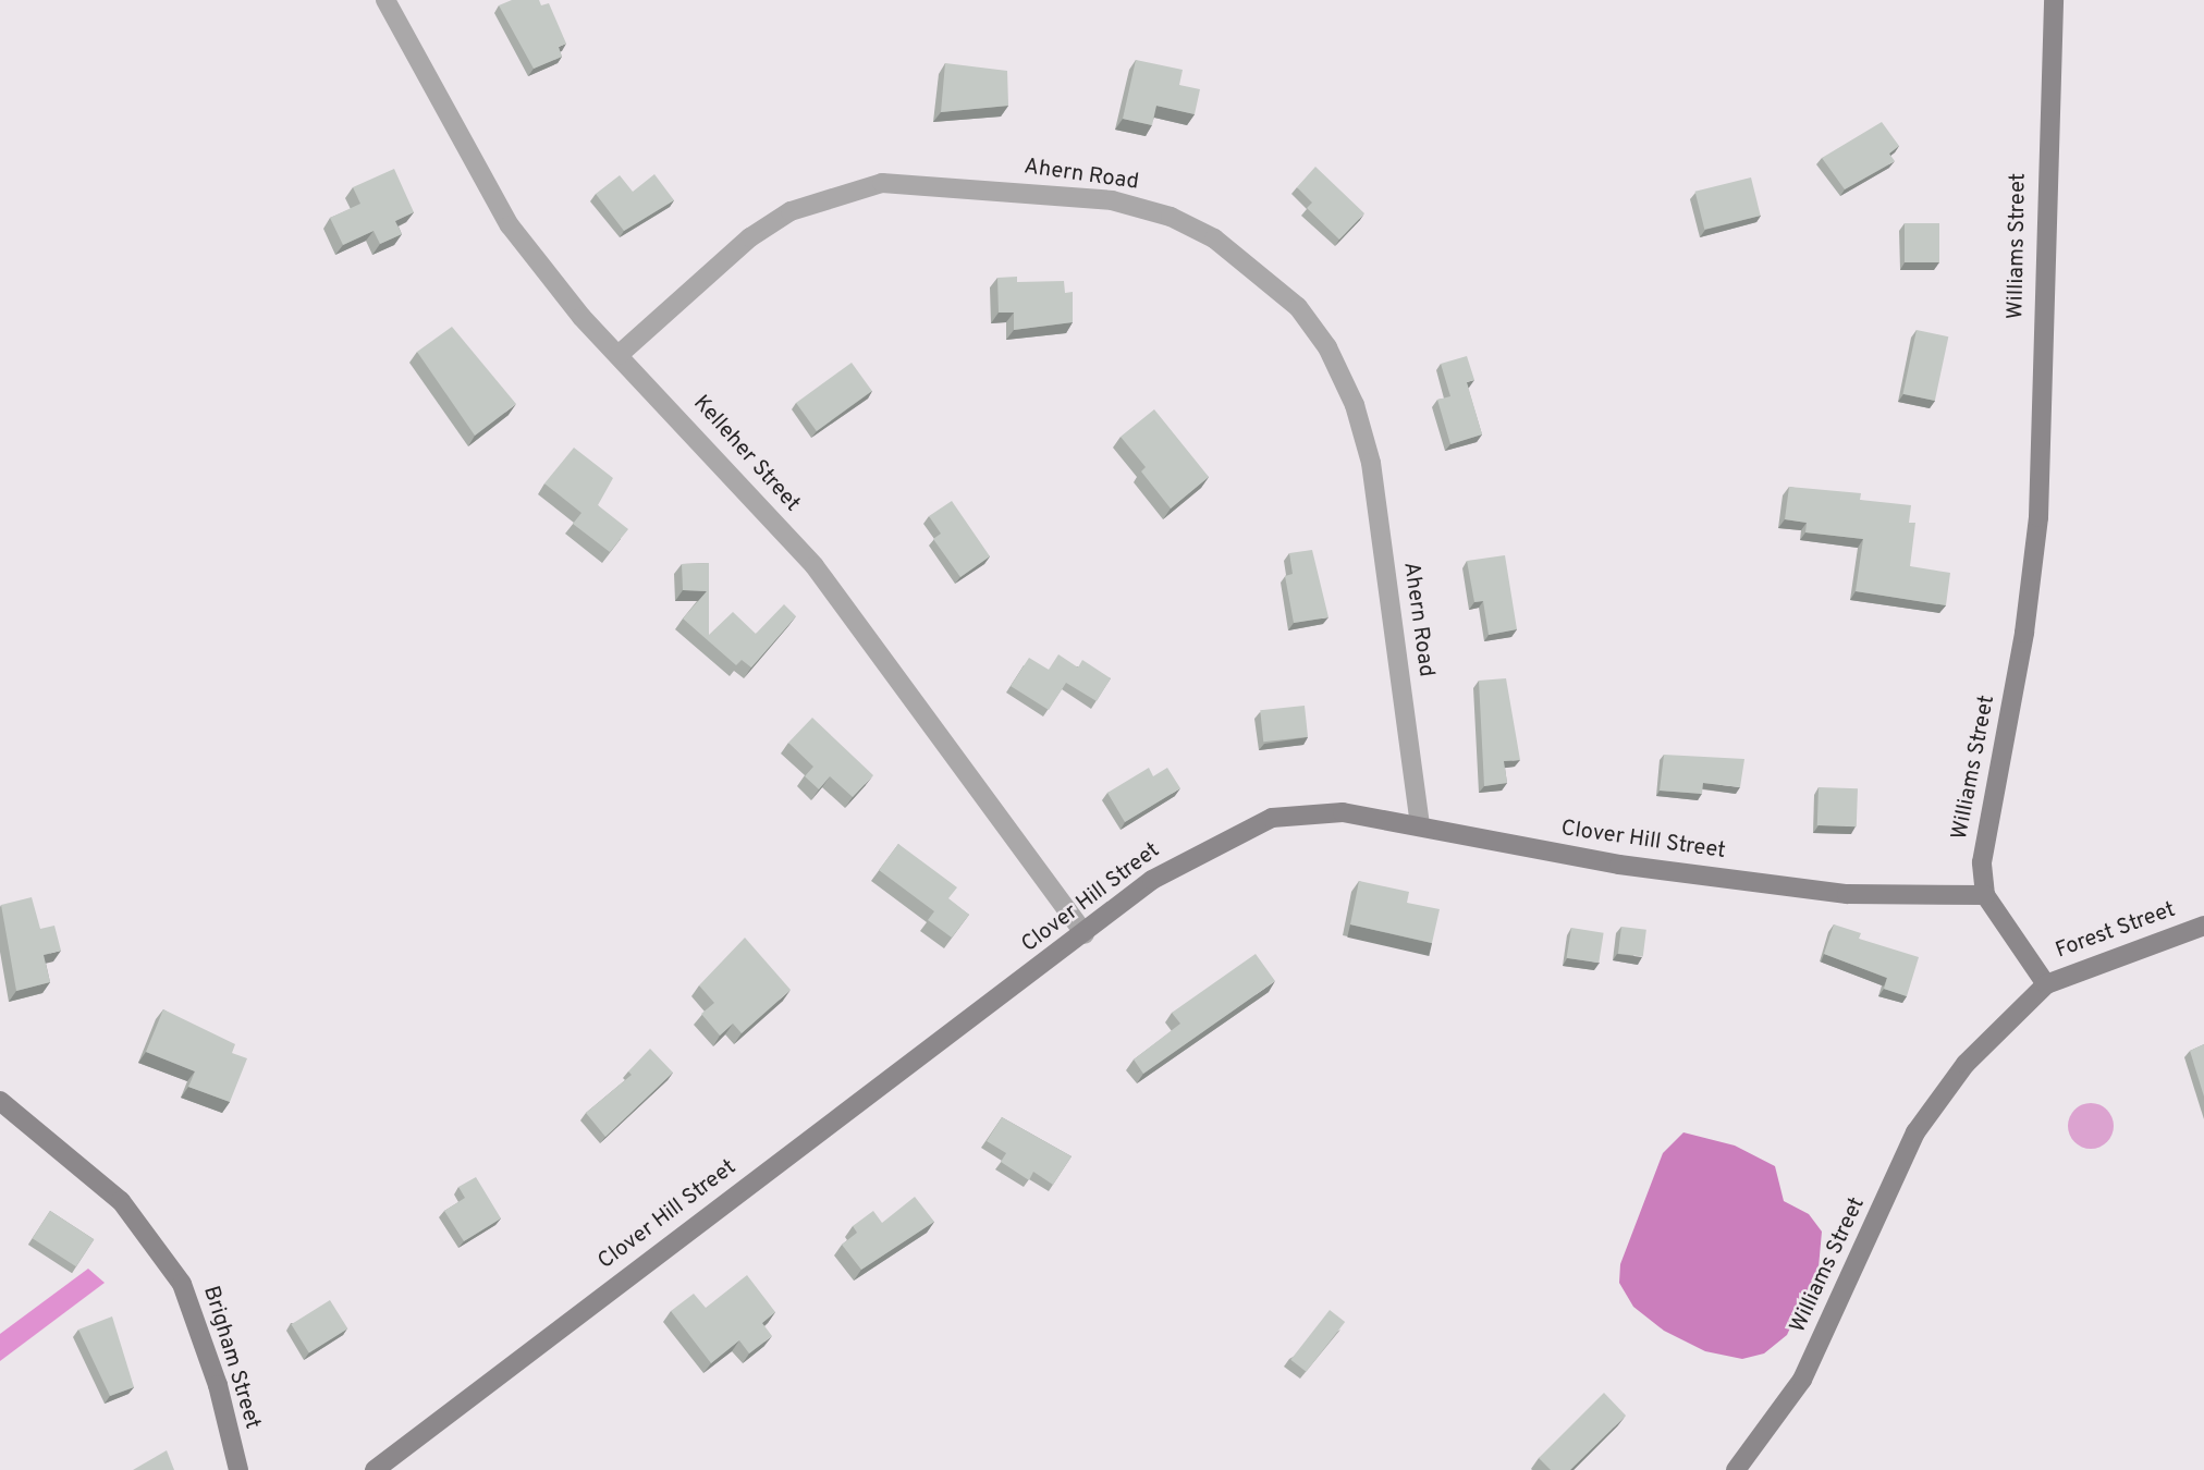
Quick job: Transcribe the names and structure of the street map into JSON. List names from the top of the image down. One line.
{"streets":{"street":["Ahern Road","Williams Street","Kelleher Street","Clover Hill Street","Forest Street","Brigham Street"]},"crossings":[["Ahern Road","Kelleher Street"],["Ahern Road","Clover Hill Street"],["Williams Street","Clover Hill Street"],["Williams Street","Forest Street"],["Kelleher Street","Clover Hill Street"]]}
